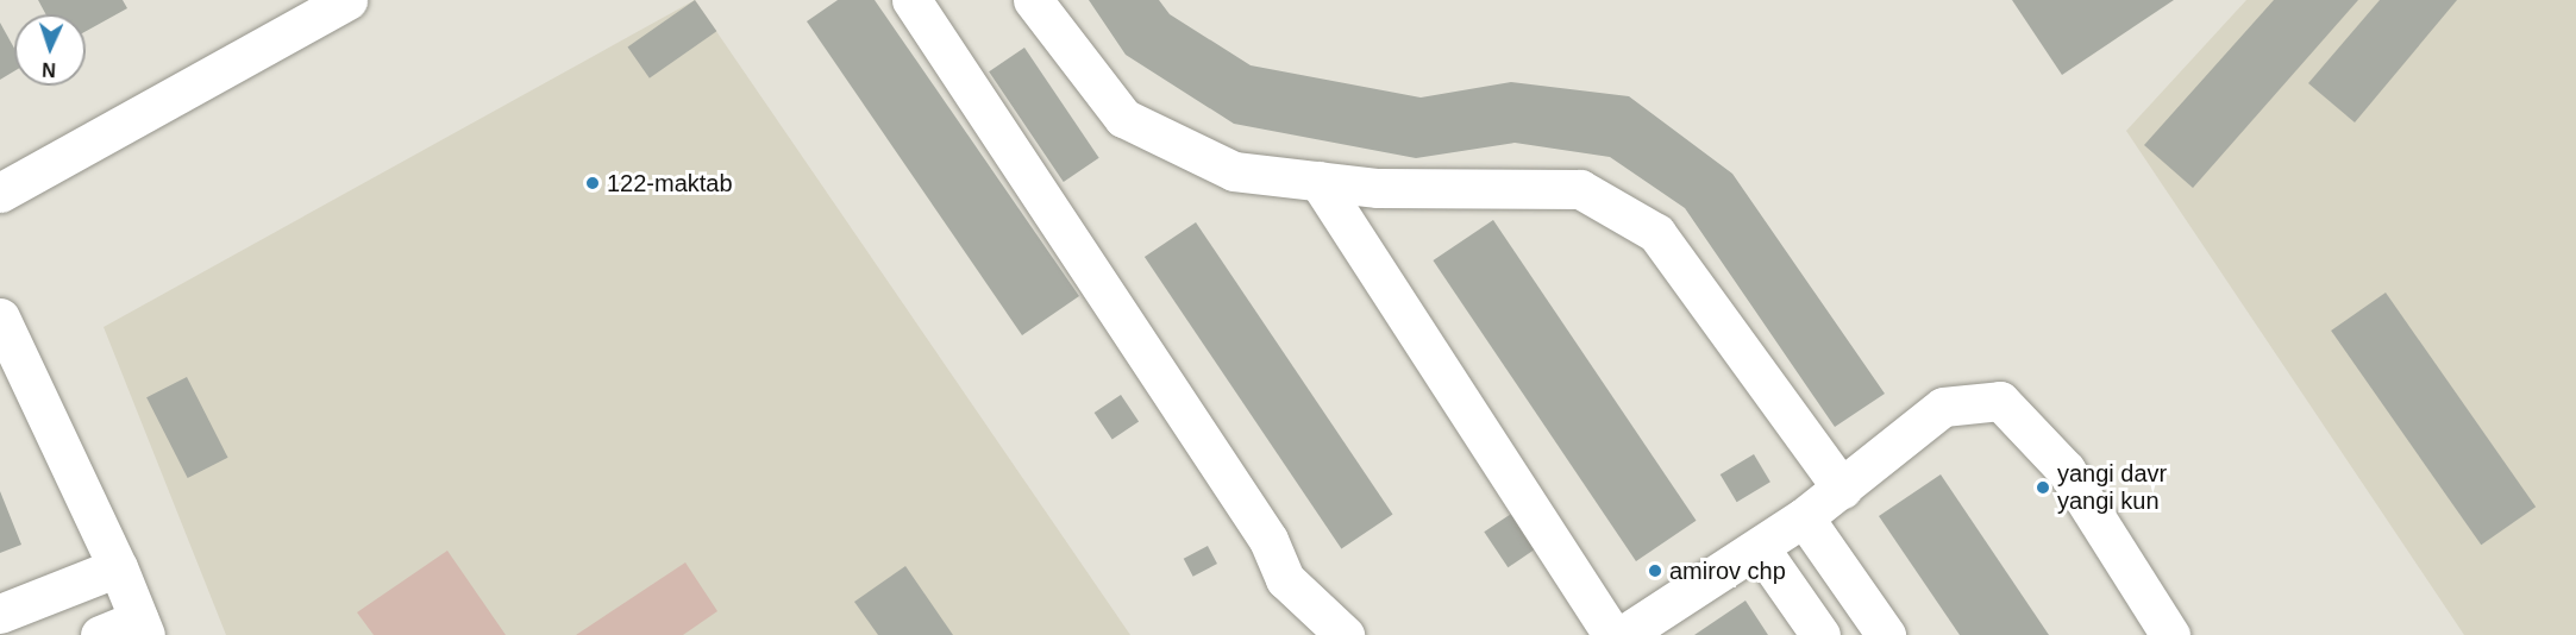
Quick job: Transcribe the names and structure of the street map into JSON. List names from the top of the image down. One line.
{"places":["122-maktab","yangi davr yangi kun","amirov chp"],"north":"bottom"}
